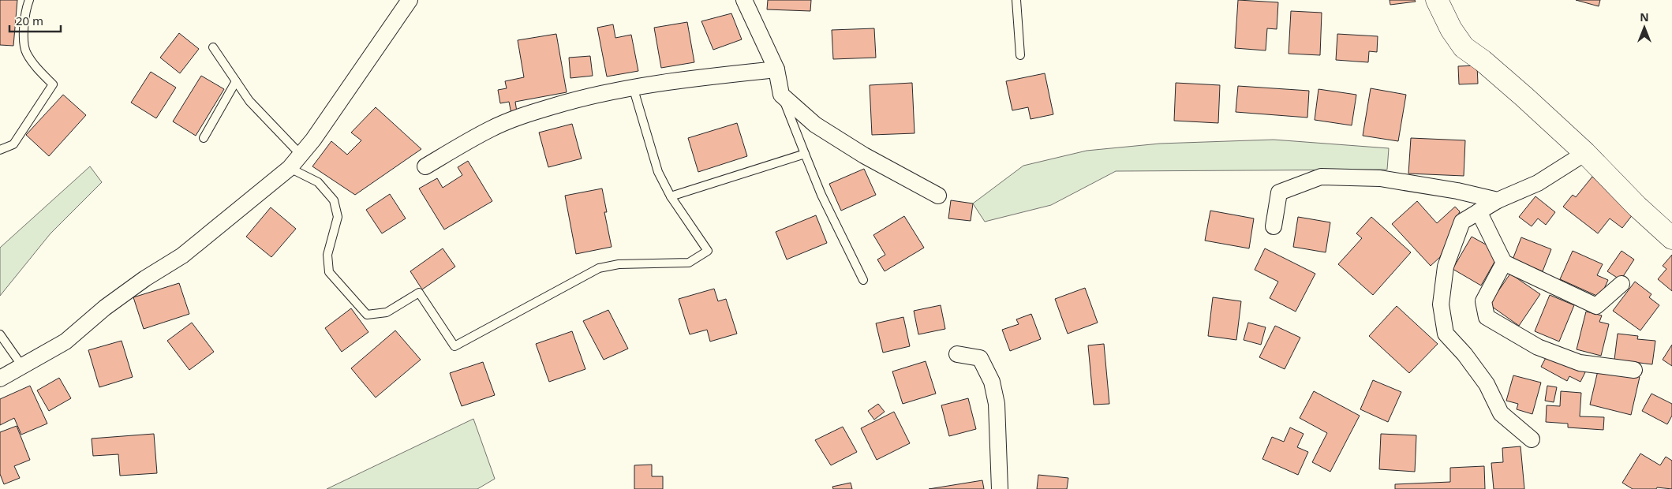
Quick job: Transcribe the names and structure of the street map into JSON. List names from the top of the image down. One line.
{"scale_bar":"20 m","north":"top"}
